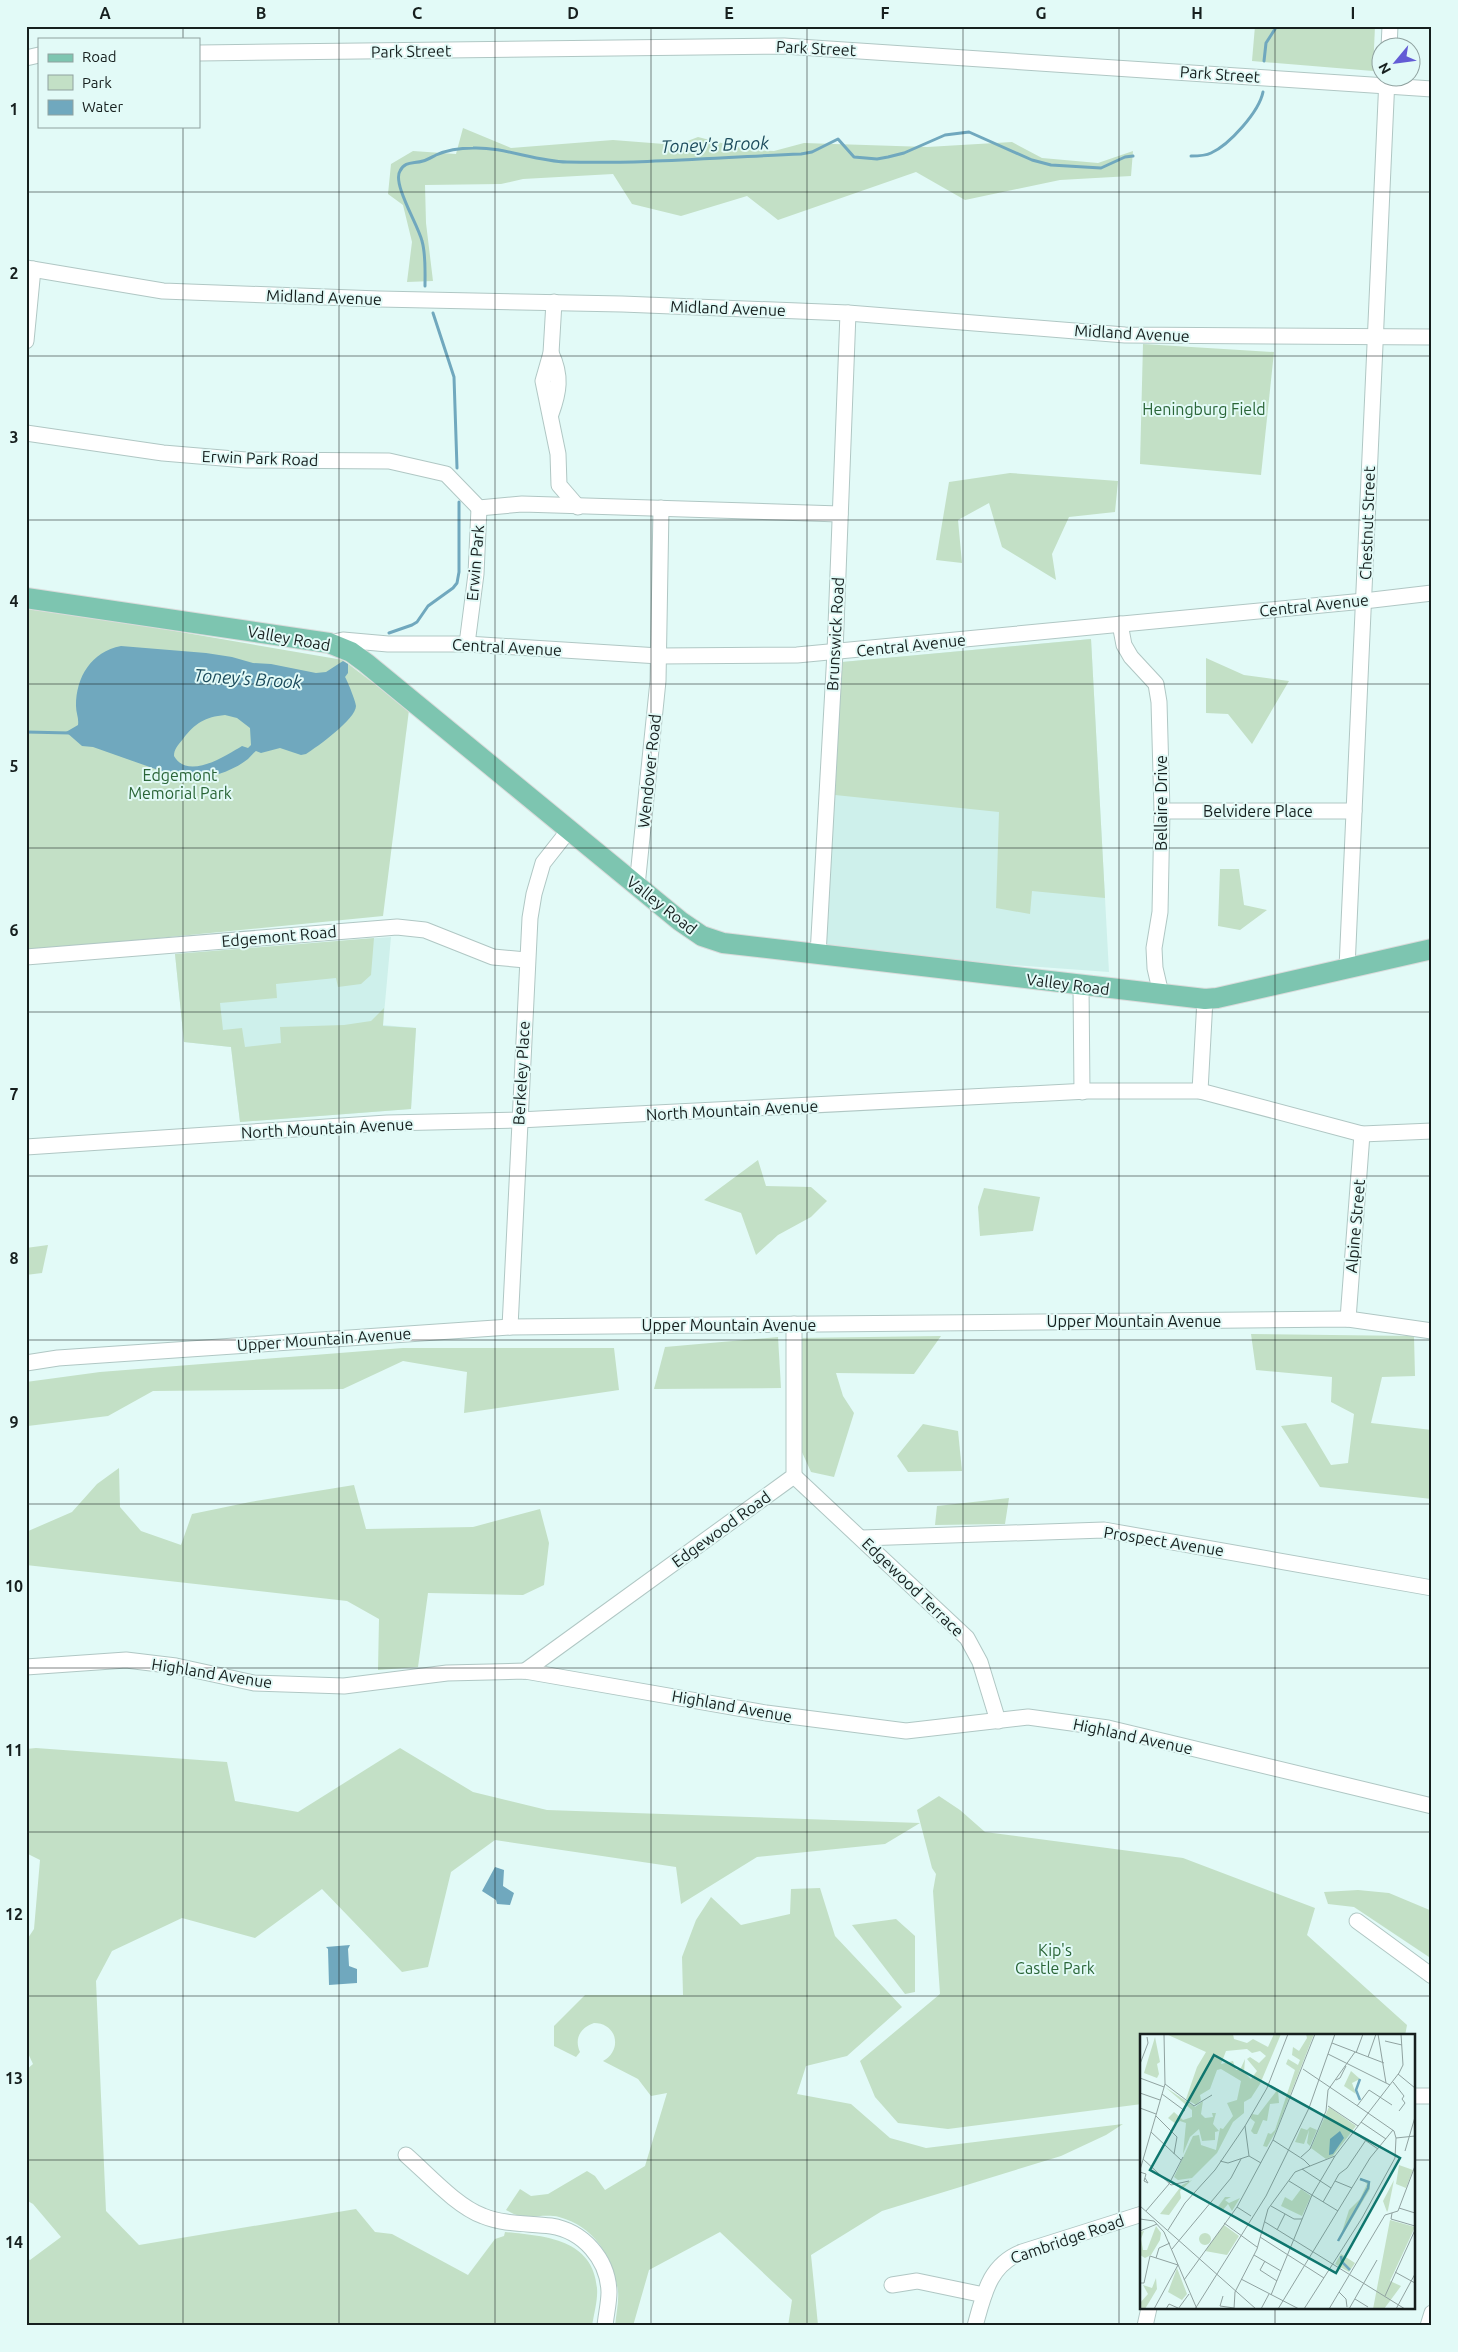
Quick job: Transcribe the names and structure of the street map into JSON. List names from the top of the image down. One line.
{"streets":{"main road":["Valley Road"],"street":["Park Street","Midland Avenue","Erwin Park Road","Chestnut Street","Erwin Park","Central Avenue","Brunswick Road","Wendover Road","Bellaire Drive","Belvidere Place","Edgemont Road","Berkeley Place","North Mountain Avenue","Alpine Street","Upper Mountain Avenue","Edgewood Road","Prospect Avenue","Edgewood Terrace","Highland Avenue","Cambridge Road"]},"crossings":[["Midland Avenue","Chestnut Street"],["Midland Avenue","Brunswick Road"],["Erwin Park Road","Erwin Park"],["Chestnut Street","Central Avenue"],["Chestnut Street","Valley Road"],["Chestnut Street","Belvidere Place"],["Erwin Park","Central Avenue"],["Erwin Park","Brunswick Road"],["Central Avenue","Brunswick Road"],["Central Avenue","Valley Road"],["Central Avenue","Wendover Road"],["Central Avenue","Bellaire Drive"],["Brunswick Road","Valley Road"],["Valley Road","Wendover Road"],["Valley Road","Bellaire Drive"],["Valley Road","Berkeley Place"],["Bellaire Drive","Belvidere Place"],["Edgemont Road","Berkeley Place"],["Berkeley Place","North Mountain Avenue"],["Berkeley Place","Upper Mountain Avenue"],["North Mountain Avenue","Alpine Street"],["Alpine Street","Upper Mountain Avenue"],["Edgewood Road","Edgewood Terrace"],["Edgewood Road","Highland Avenue"],["Prospect Avenue","Edgewood Terrace"],["Edgewood Terrace","Highland Avenue"]],"water":["Toney's Brook"],"parks":["Heningburg Field","Edgemont Memorial Park","Kip's Castle Park"],"legend":["Road","Park","Water"],"north":"bottom left","grid":{"columns":["A","B","C","D","E","F","G","H","I"],"rows":["1","2","3","4","5","6","7","8","9","10","11","12","13","14"]}}
